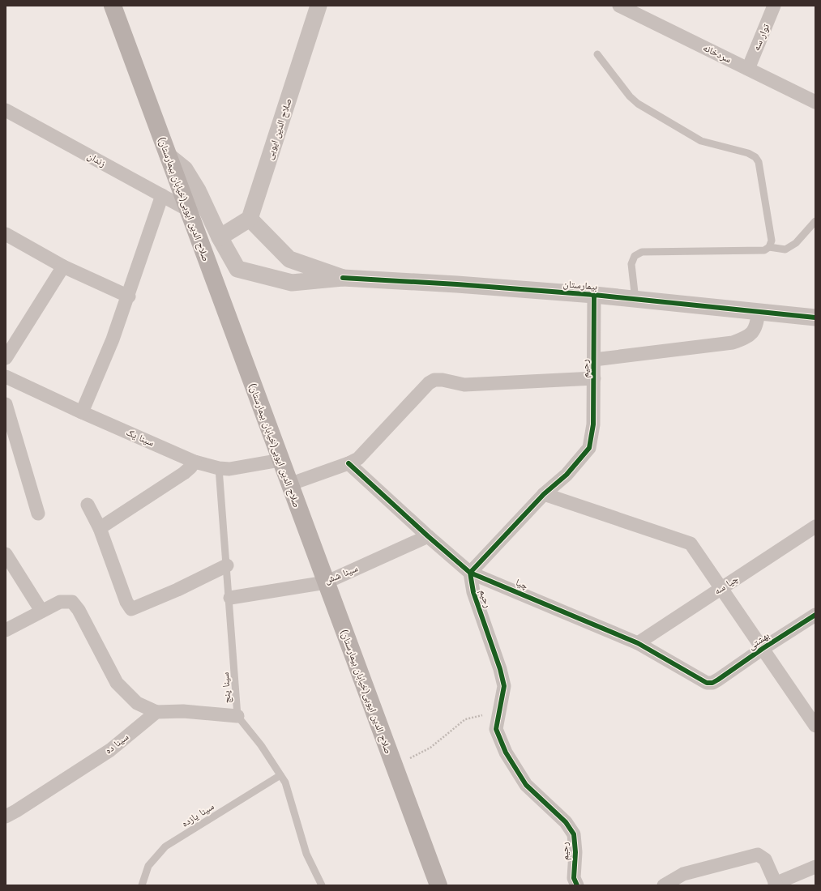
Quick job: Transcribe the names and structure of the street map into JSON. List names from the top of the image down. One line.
{"streets":{"main road":["صلاح الدین ایوبی(خیابان بیمارستان)"],"street":["توار سه","سردخانه","صلاح الدین ایوبی","زندان","بیمارستان","رحیم","سینا یک","سینا شش","چیا","چیا سه","بهشتی","سینا ده"],"lane":["سینا پنج","سینا یازده"]},"crossings":[["توار سه","سردخانه"],["زندان","صلاح الدین ایوبی(خیابان بیمارستان)"],["صلاح الدین ایوبی(خیابان بیمارستان)","سینا یک"],["صلاح الدین ایوبی(خیابان بیمارستان)","سینا شش"],["بیمارستان","رحیم"],["رحیم","چیا"],["سینا یک","سینا پنج"],["سینا شش","چیا"],["سینا شش","سینا پنج"],["چیا","چیا سه"],["چیا","بهشتی"],["سینا پنج","سینا یازده"]]}
